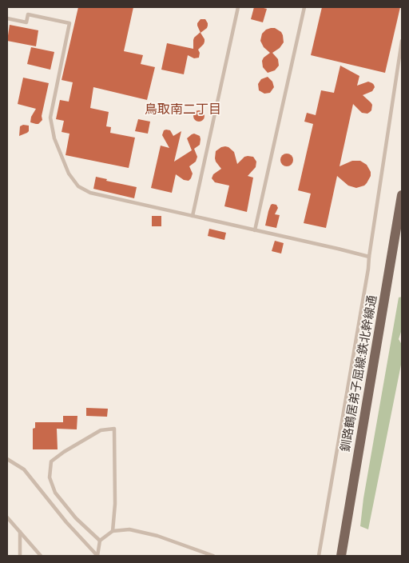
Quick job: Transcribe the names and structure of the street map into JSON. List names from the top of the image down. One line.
{"streets":{"main road":["釧路鶴居弟子屈線:鉄北幹線通"]},"districts":["鳥取南二丁目"]}
